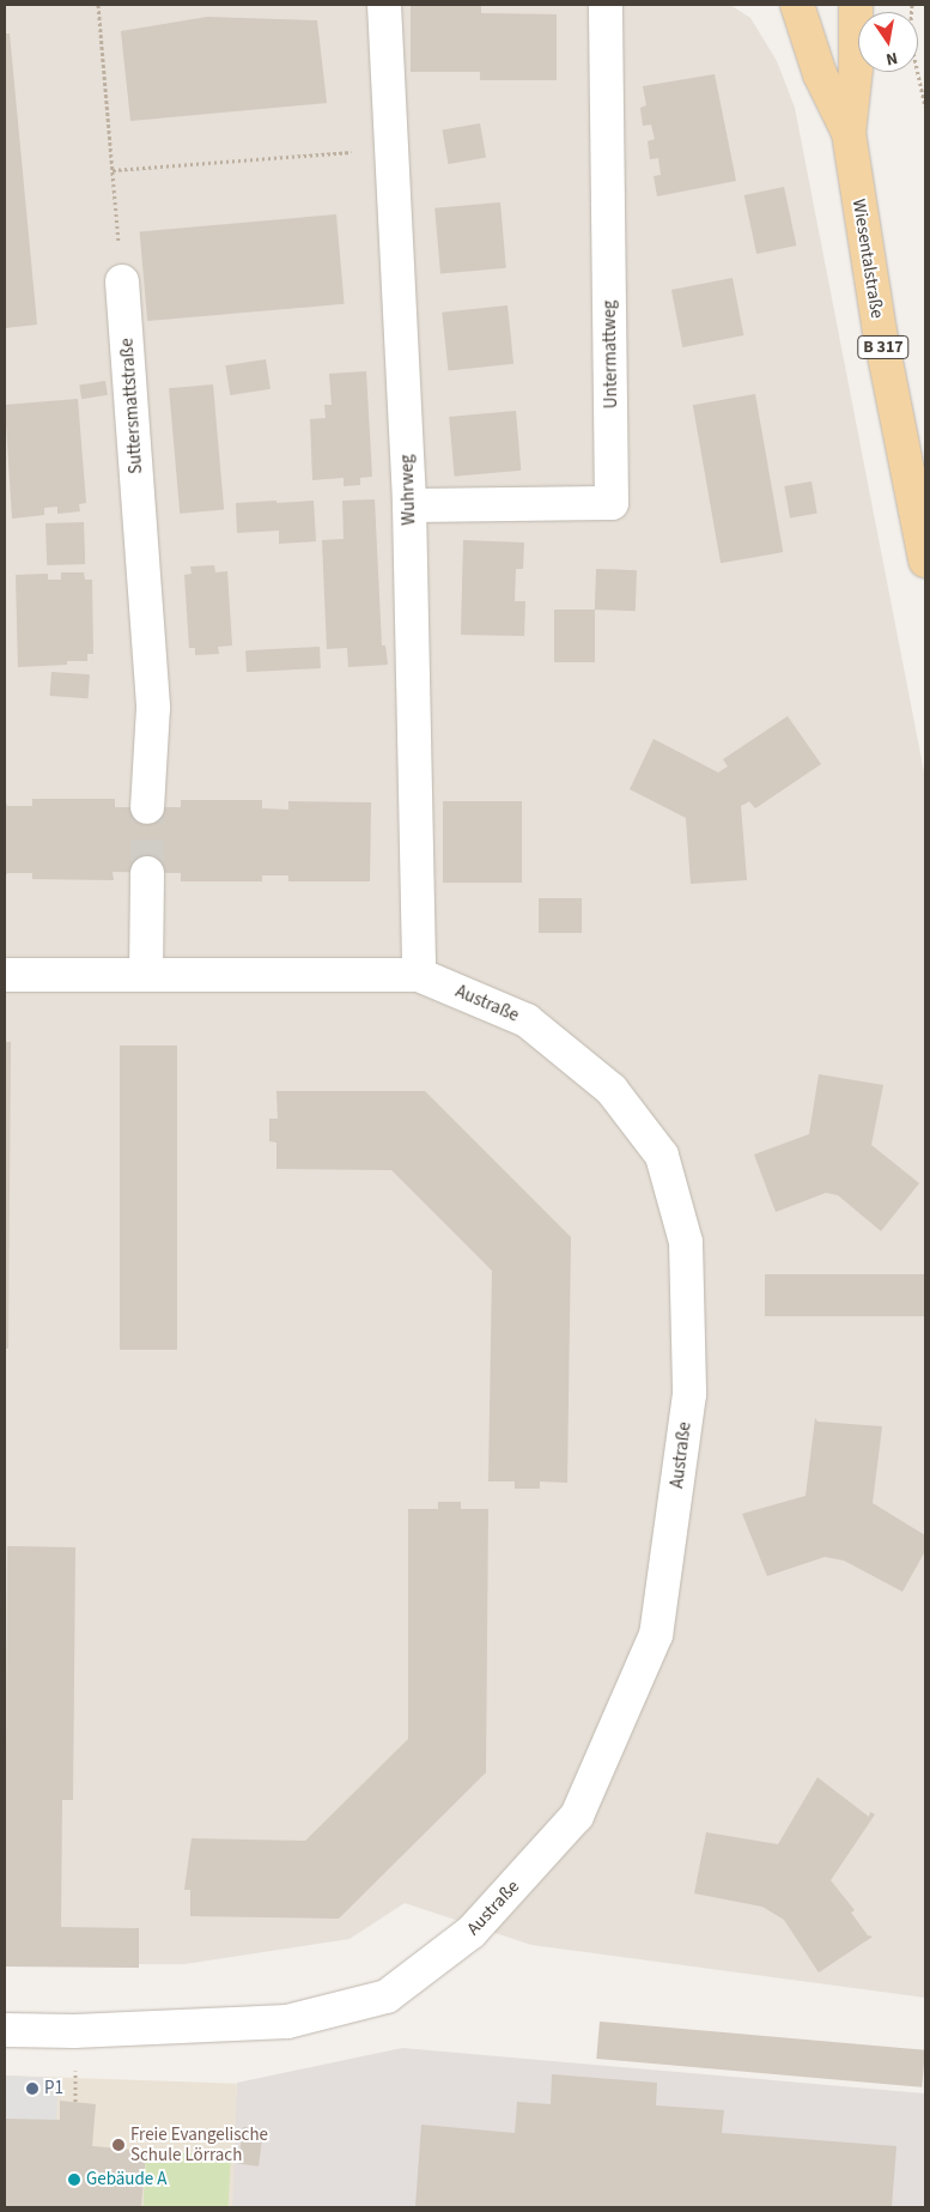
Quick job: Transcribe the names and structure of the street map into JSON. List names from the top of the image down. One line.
{"streets":{"main road":["Wiesentalstraße","B 317"],"street":["Untermattweg","Suttersmattstraße","Wuhrweg","Austraße"]},"crossings":[["Untermattweg","Wuhrweg"],["Wuhrweg","Austraße"]],"places":["P1","Freie Evangelische Schule Lörrach","Gebäude A"],"north":"bottom"}
